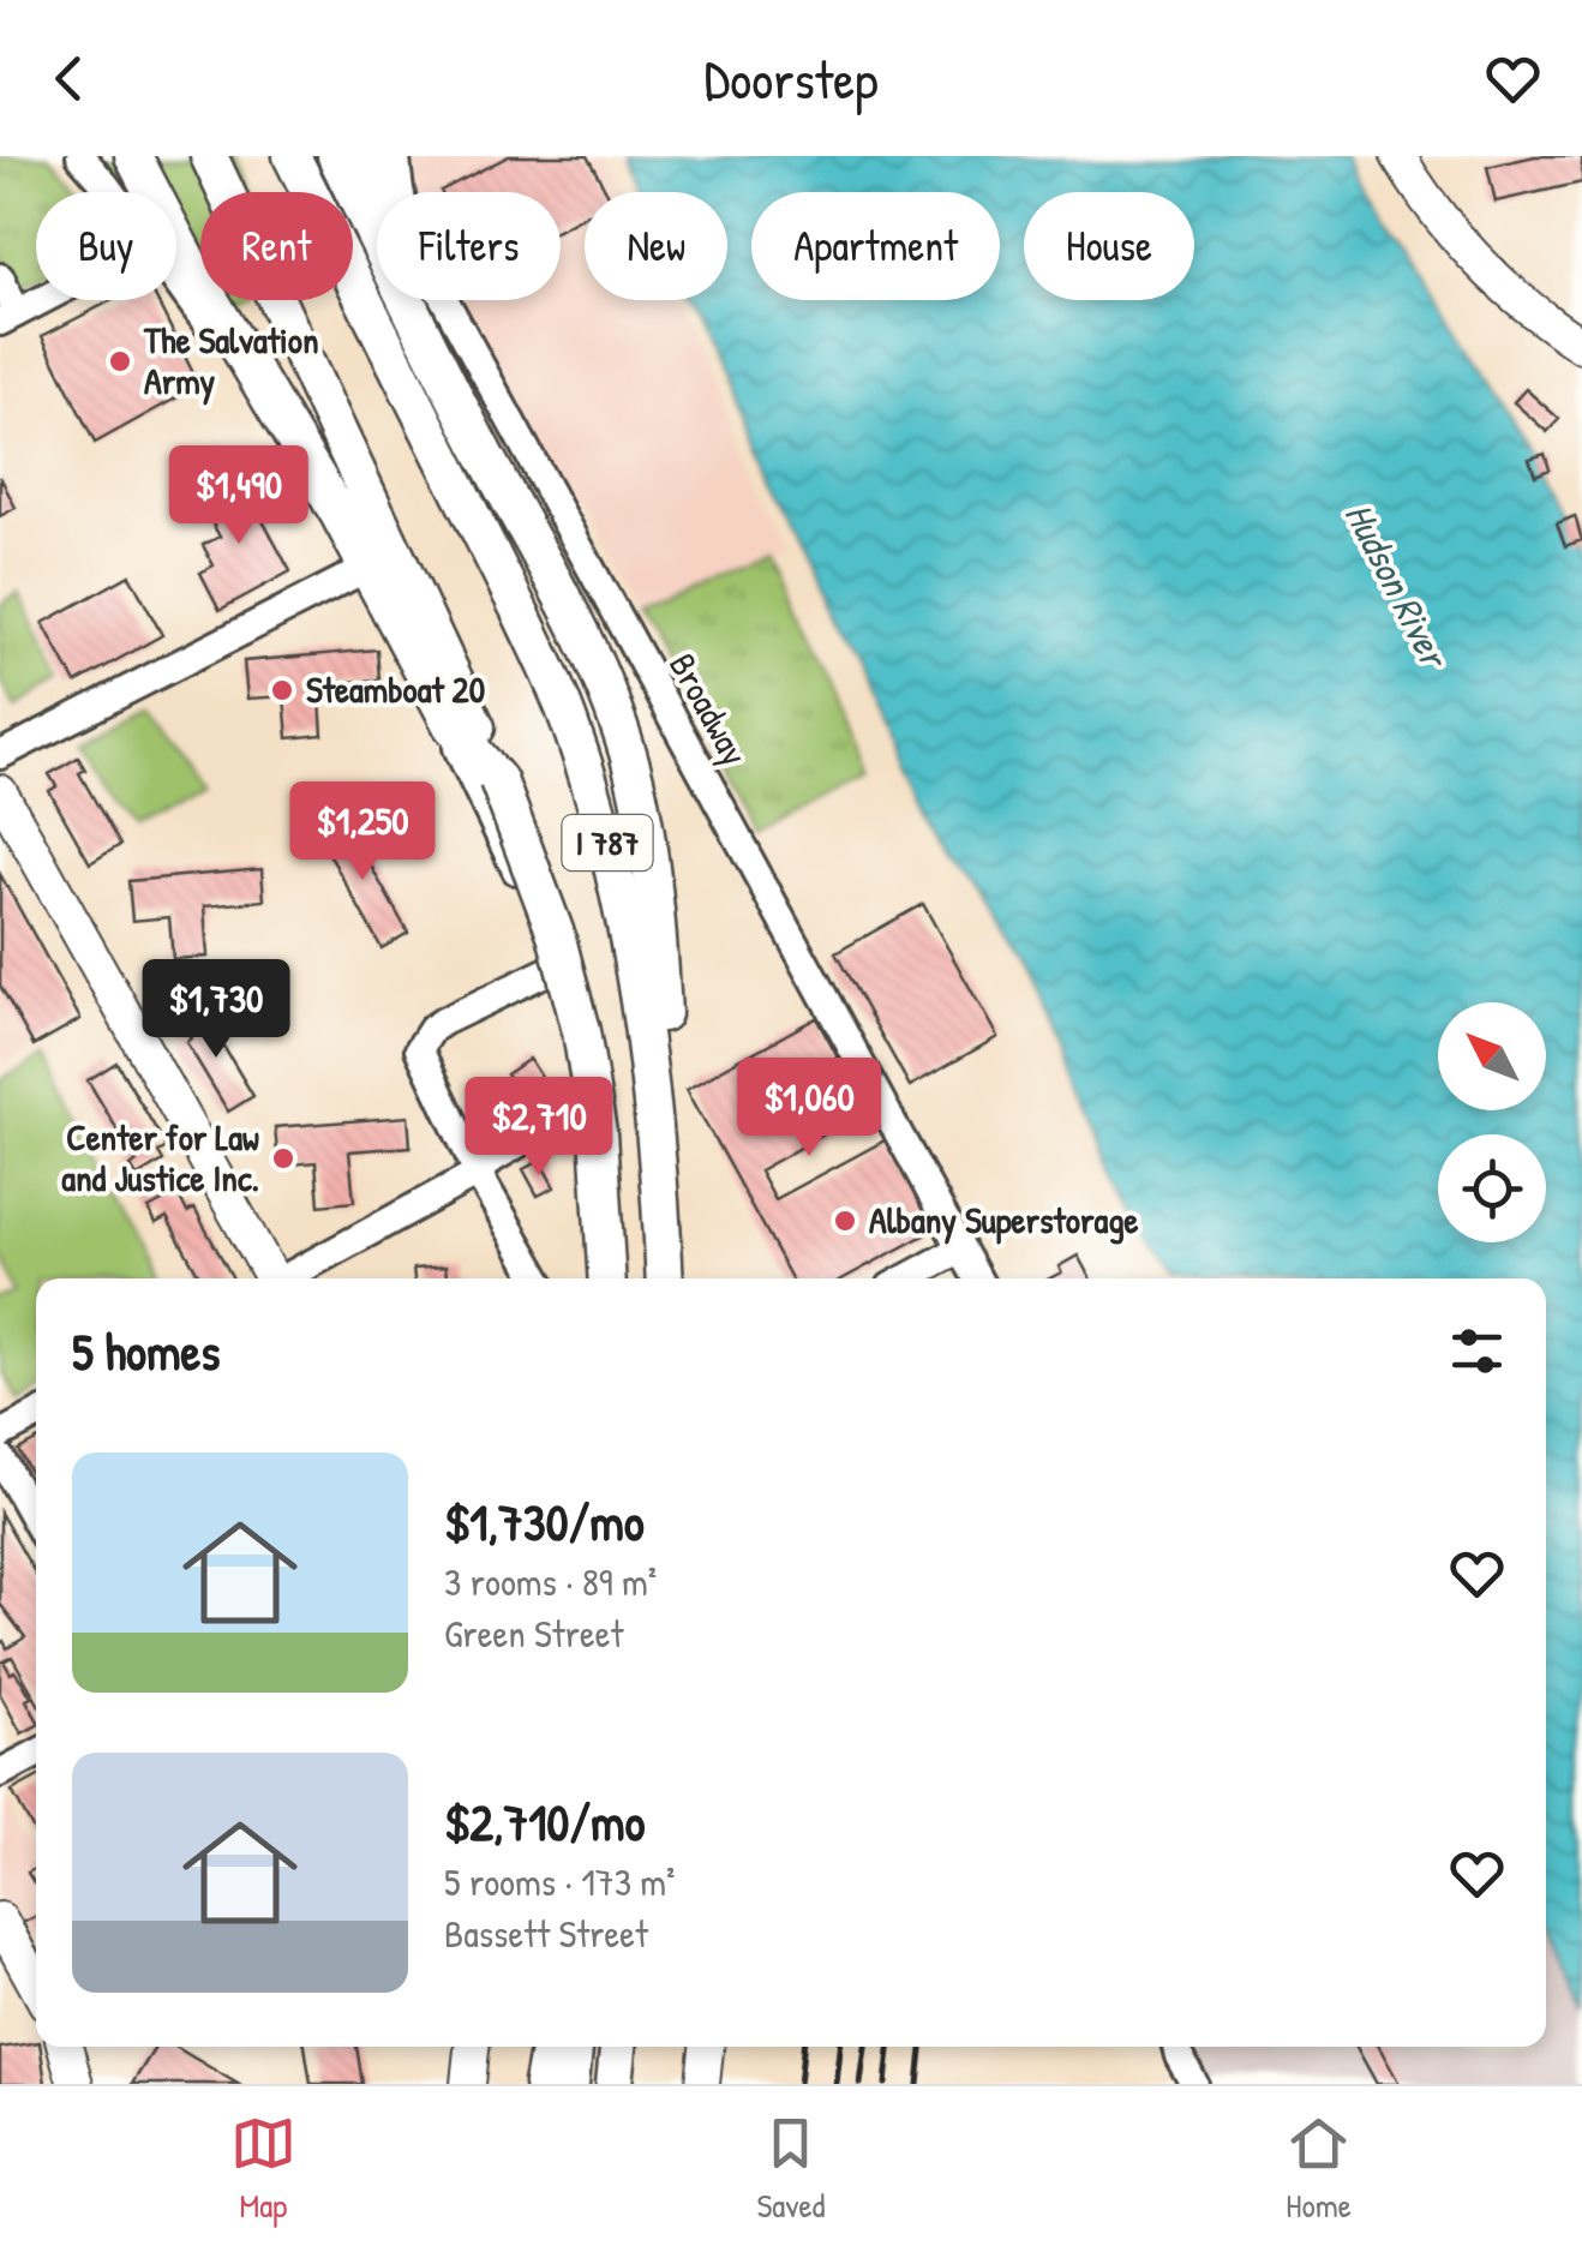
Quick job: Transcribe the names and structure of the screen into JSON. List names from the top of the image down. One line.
{"streets":{"highway":["I 787"],"street":["Broadway"]},"water":["Hudson River"],"places":["The Salvation Army","Steamboat 20","Center for Law and Justice Inc.","Albany Superstorage"],"north":"top left","page":{"header":"Doorstep","chip":["Buy","Rent","Filters","New","Apartment","House"],"price":["$1,490","$1,250","$1,730","$1,060","$2,710"],"heading":"5 homes","list":[{"name":"$1,730/mo","note":"3 rooms · 89 m² · Green Street"},{"name":"$2,710/mo","note":"5 rooms · 173 m² · Bassett Street"}],"tabs":["Map","Saved","Home"]}}
